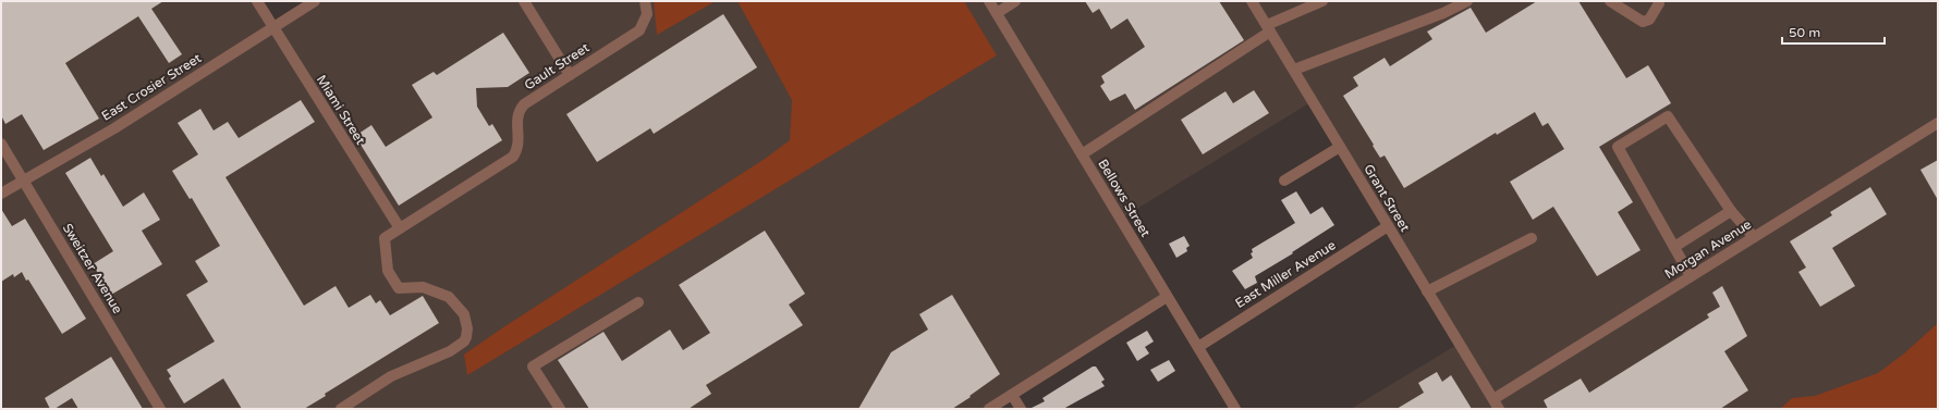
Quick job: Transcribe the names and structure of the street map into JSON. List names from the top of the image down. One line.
{"streets":{"street":["Gault Street","East Crosier Street","Miami Street","Bellows Street","Grant Street","Morgan Avenue","Sweitzer Avenue","East Miller Avenue"]},"crossings":[["Gault Street","Miami Street"],["East Crosier Street","Miami Street"],["East Crosier Street","Sweitzer Avenue"],["Bellows Street","East Miller Avenue"],["Grant Street","Morgan Avenue"],["Grant Street","East Miller Avenue"]],"scale_bar":"50 m"}
